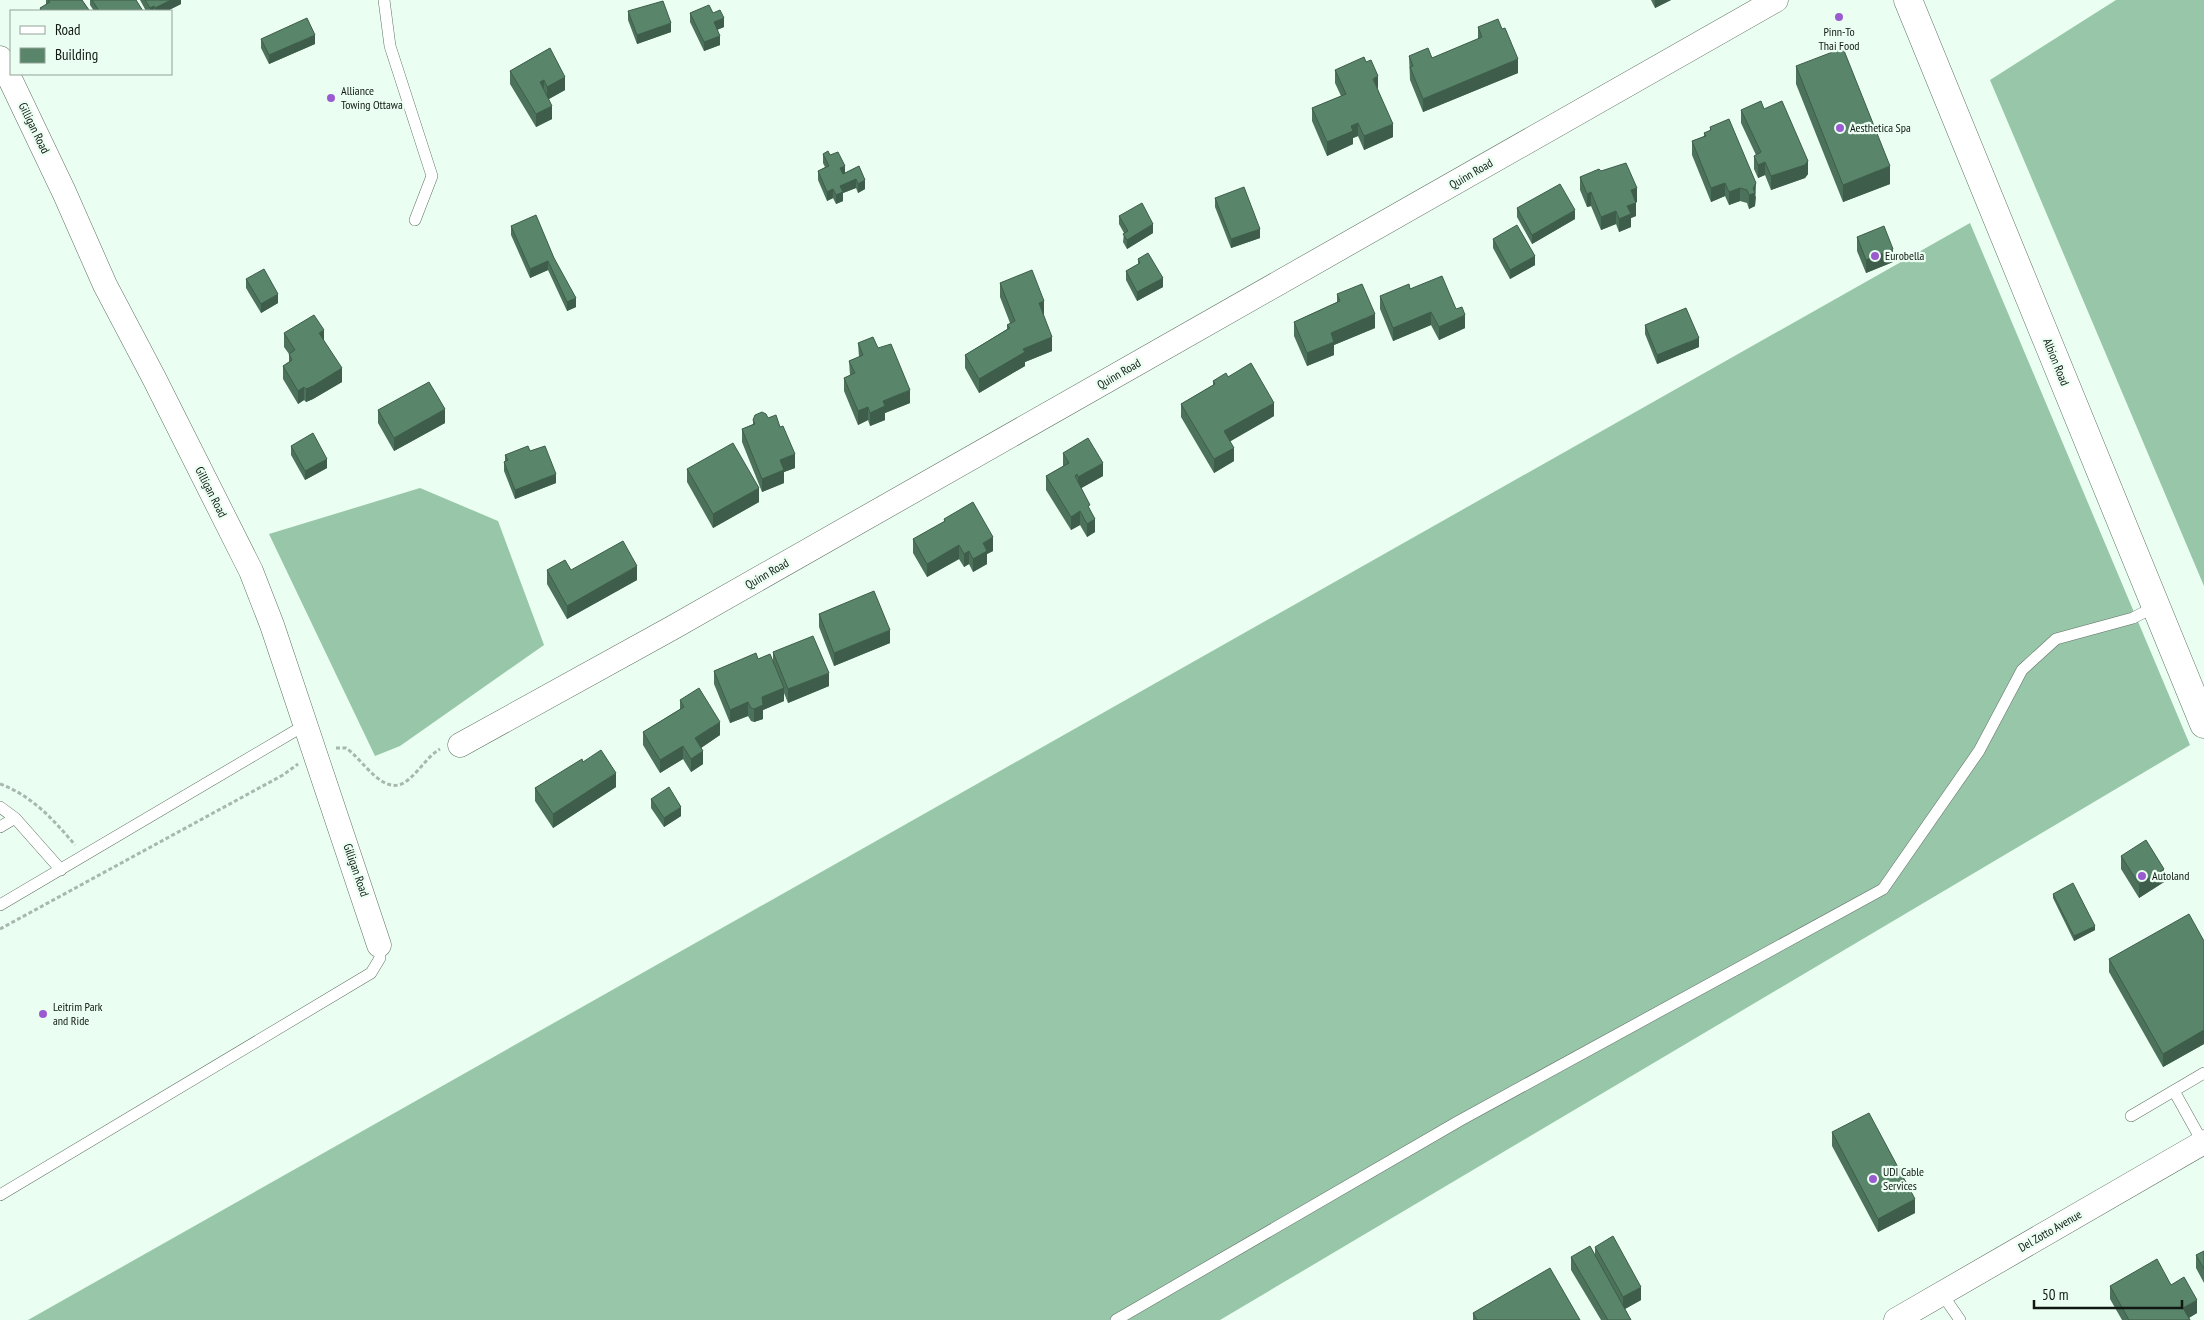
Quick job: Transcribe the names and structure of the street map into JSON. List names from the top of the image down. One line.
{"streets":{"main road":["Albion Road"],"street":["Gilligan Road","Quinn Road","Del Zotto Avenue"]},"places":["Pinn-To Thai Food","Alliance Towing Ottawa","Aesthetica Spa","Eurobella","Autoland","Leitrim Park and Ride","UDI Cable Services"],"legend":["Road","Building"],"scale_bar":"50 m"}
